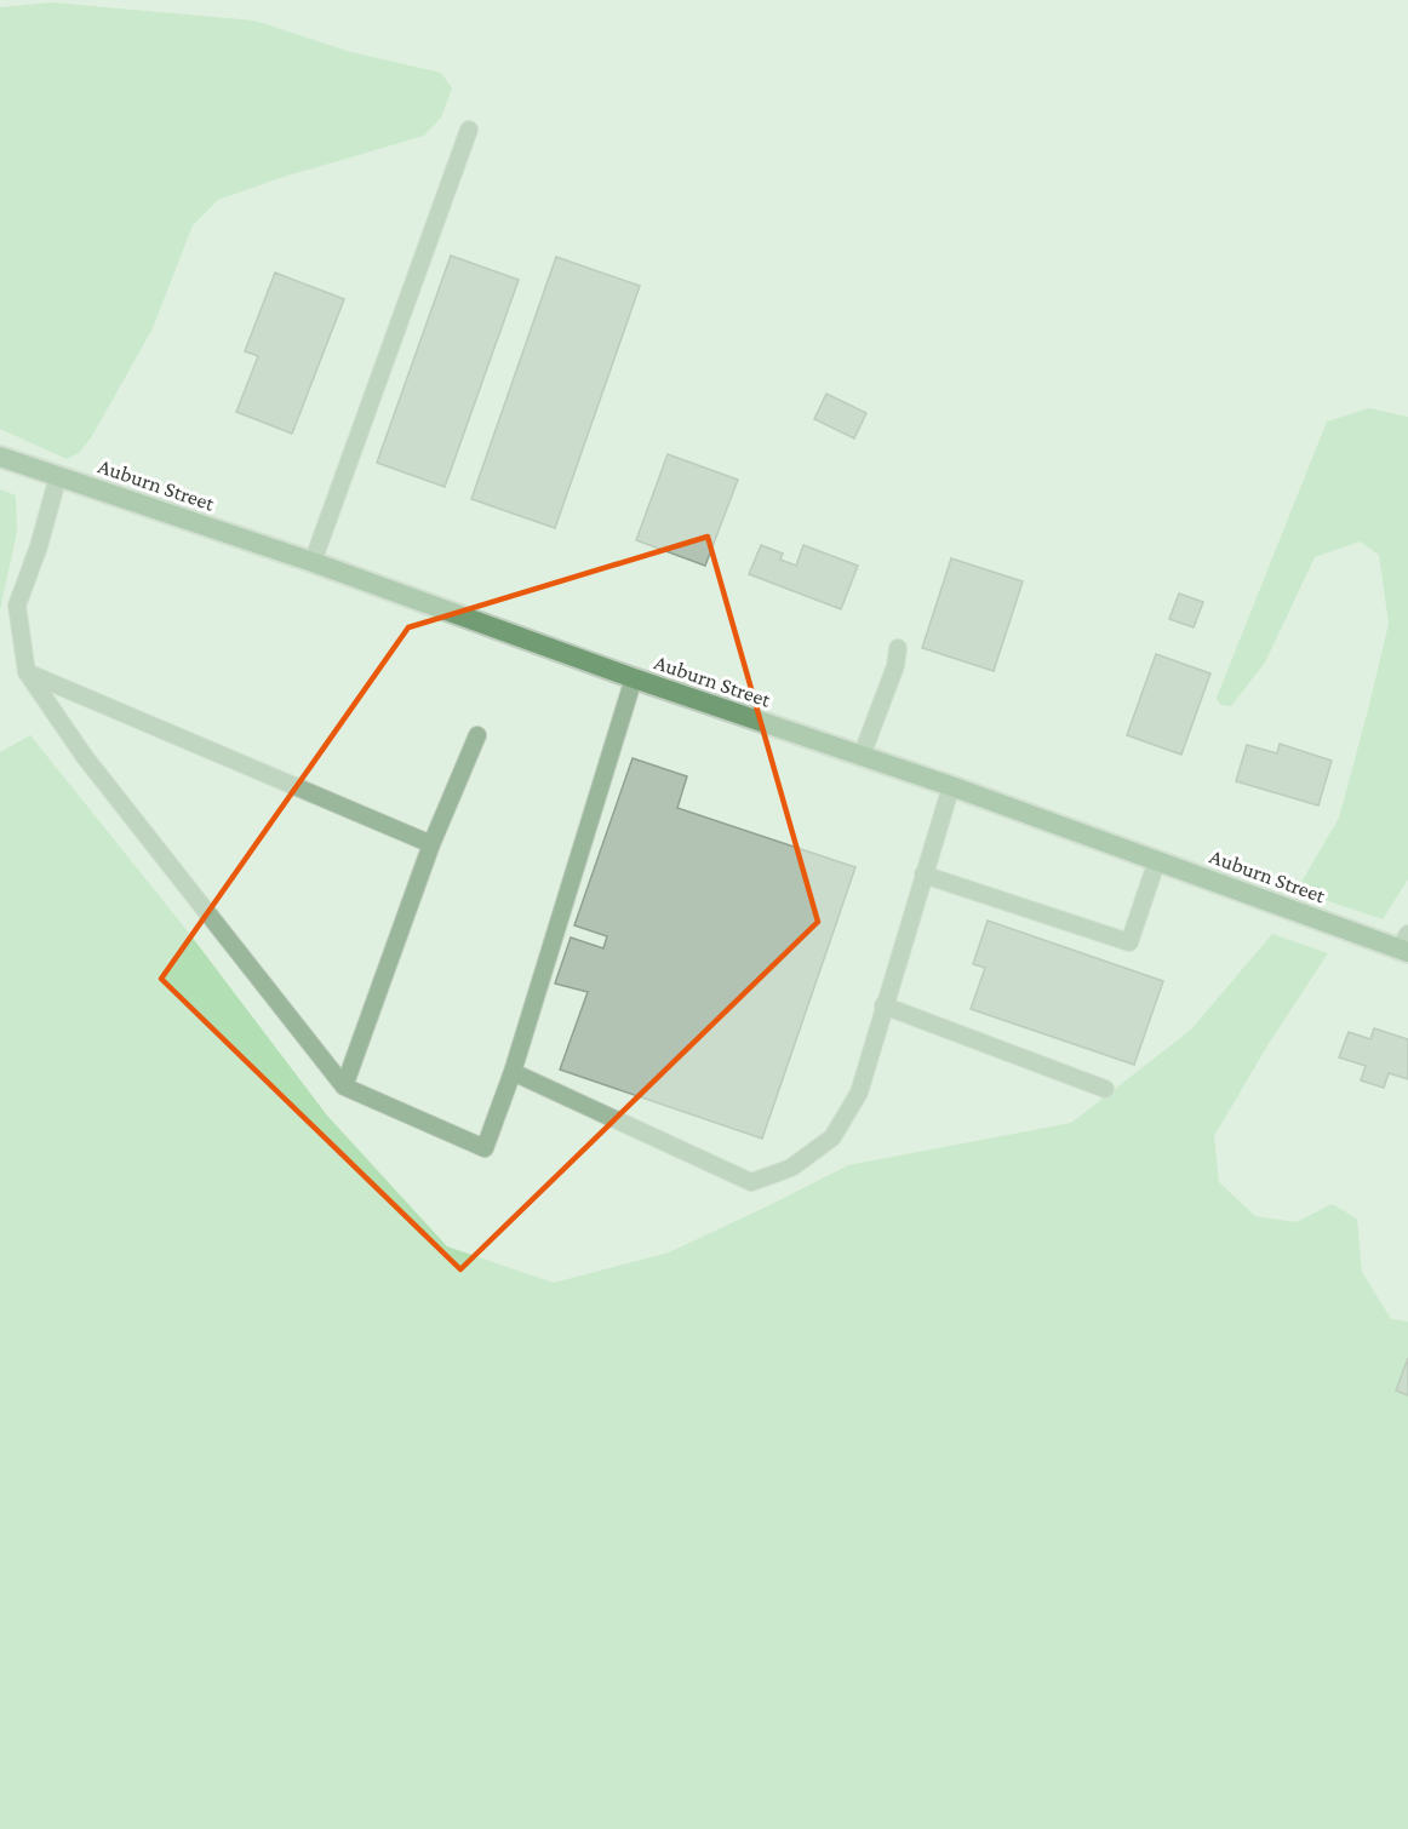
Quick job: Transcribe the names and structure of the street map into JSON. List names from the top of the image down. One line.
{"streets":{"main road":["Auburn Street"]}}
